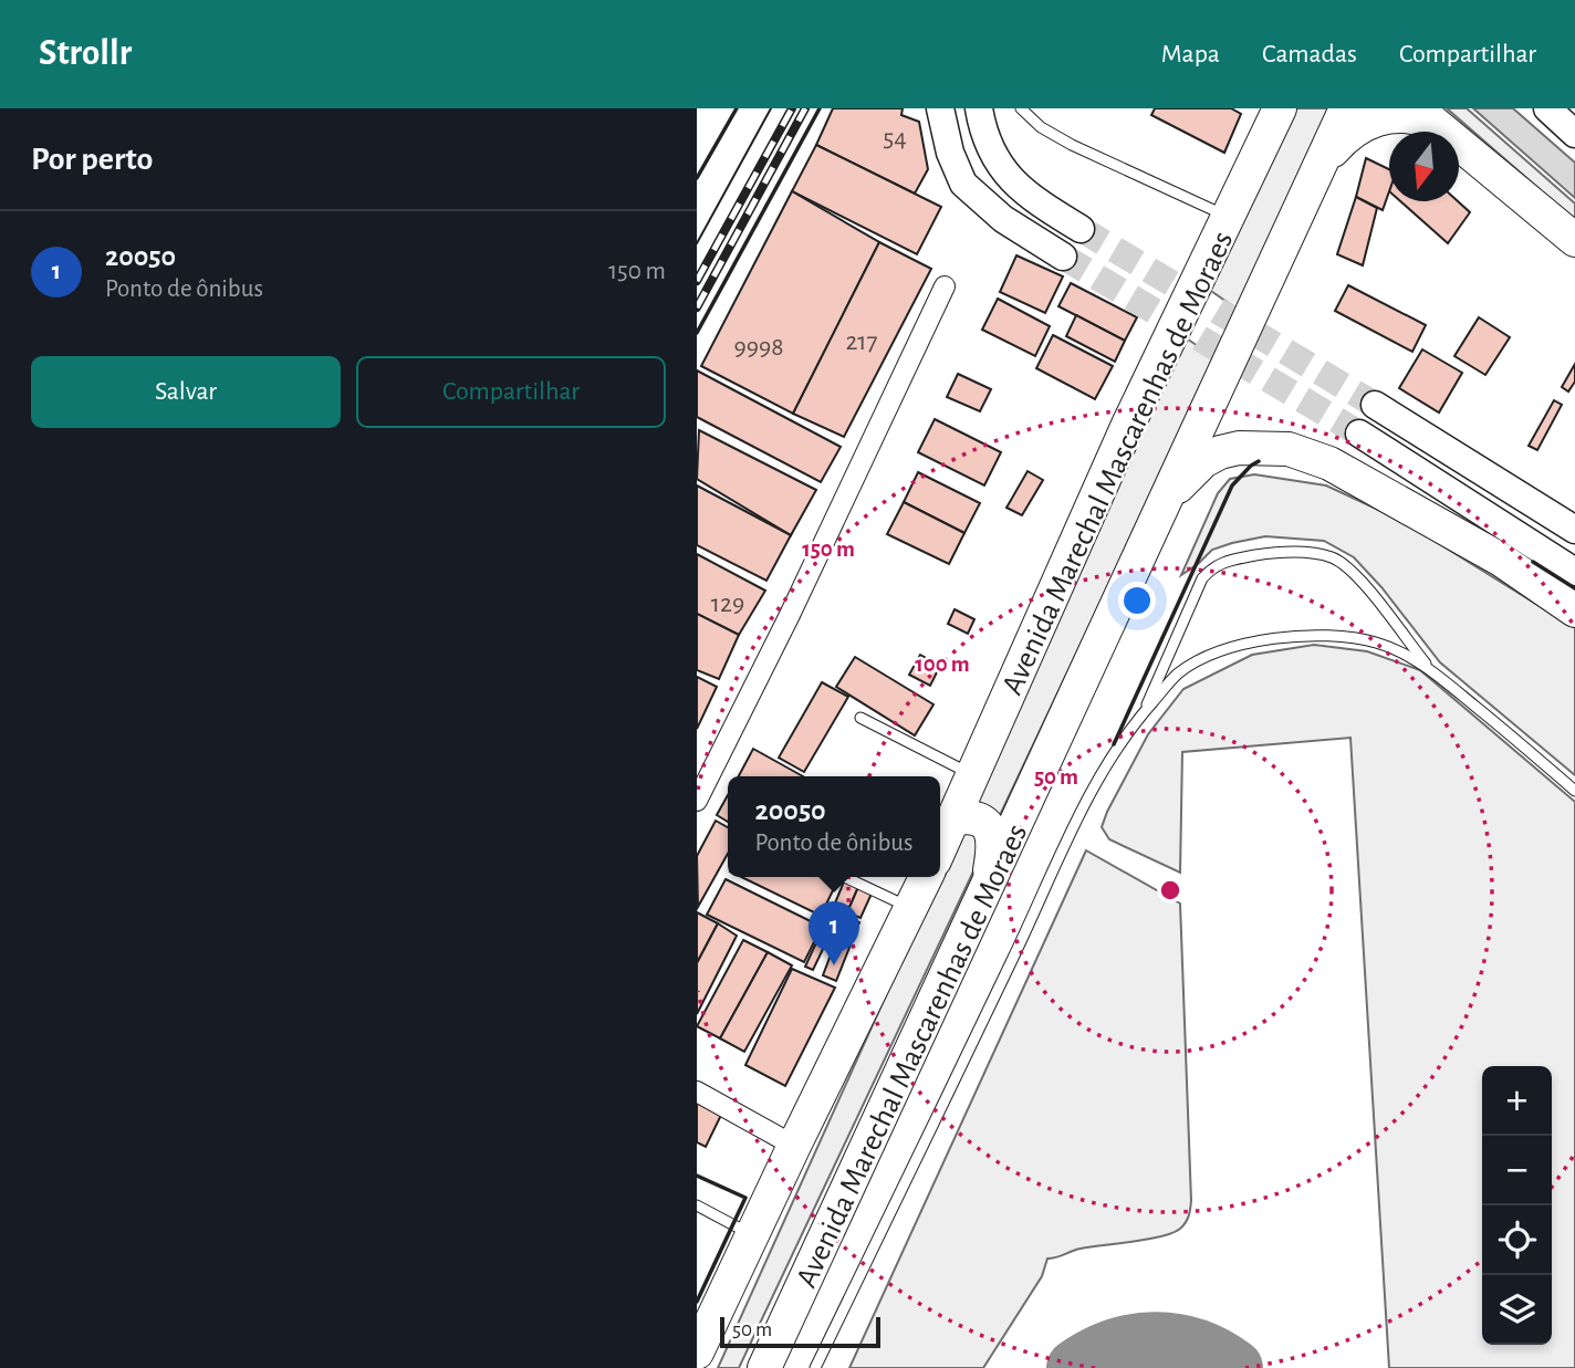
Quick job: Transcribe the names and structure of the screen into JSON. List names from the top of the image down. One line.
{"streets":{"highway":["Avenida Marechal Mascarenhas de Moraes"]},"house_numbers":["54","217","9998","129"],"scale_bar":"50 m","north":"bottom","page":{"header":"Strollr","nav":["Mapa","Camadas","Compartilhar"],"heading":"Por perto","list":[{"mark":"1","name":"20050","note":"Ponto de ônibus","value":"150 m"}],"buttons":["Salvar","Compartilhar"],"popup":["20050","Ponto de ônibus"],"pins":"1","map_buttons":["+","−"],"scale":"50 m"},"rings":["150 m","100 m","50 m"]}
